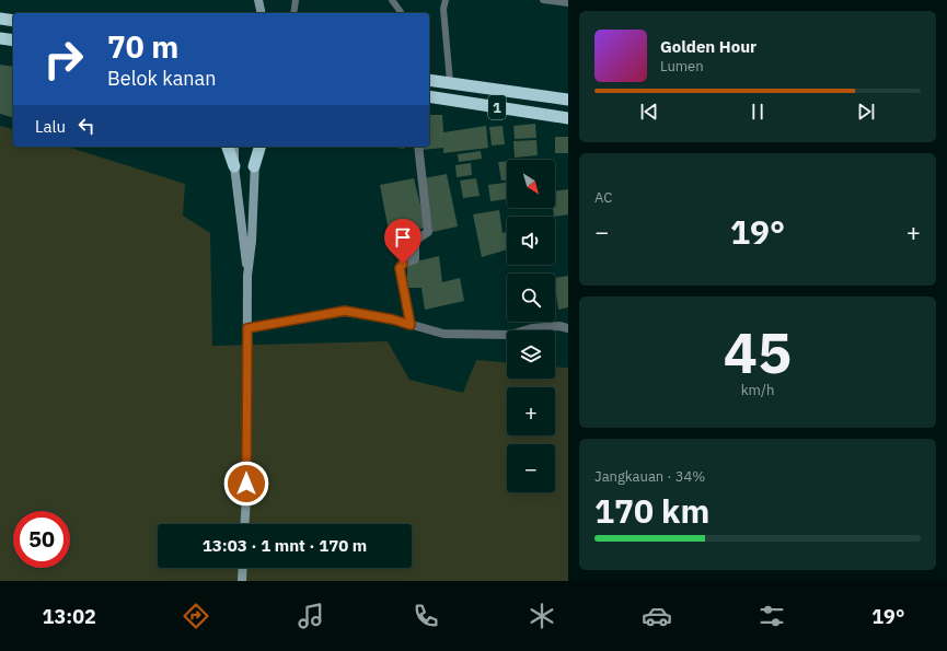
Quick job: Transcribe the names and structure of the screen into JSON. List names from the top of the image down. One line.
{"streets":{"highway":["1"]},"north":"bottom right","page":{"turn":["70 m","Belok kanan"],"song":["Golden Hour","Lumen"],"then":"Lalu","tile":["AC",["45","km/h"],["Jangkauan · 34%","170 km"]],"map_buttons":["+","−"],"heat":["−","19°","+"],"limit":"50","trip":"13:03 · 1 mnt · 170 m","tabs":["13:02","19°"]}}
